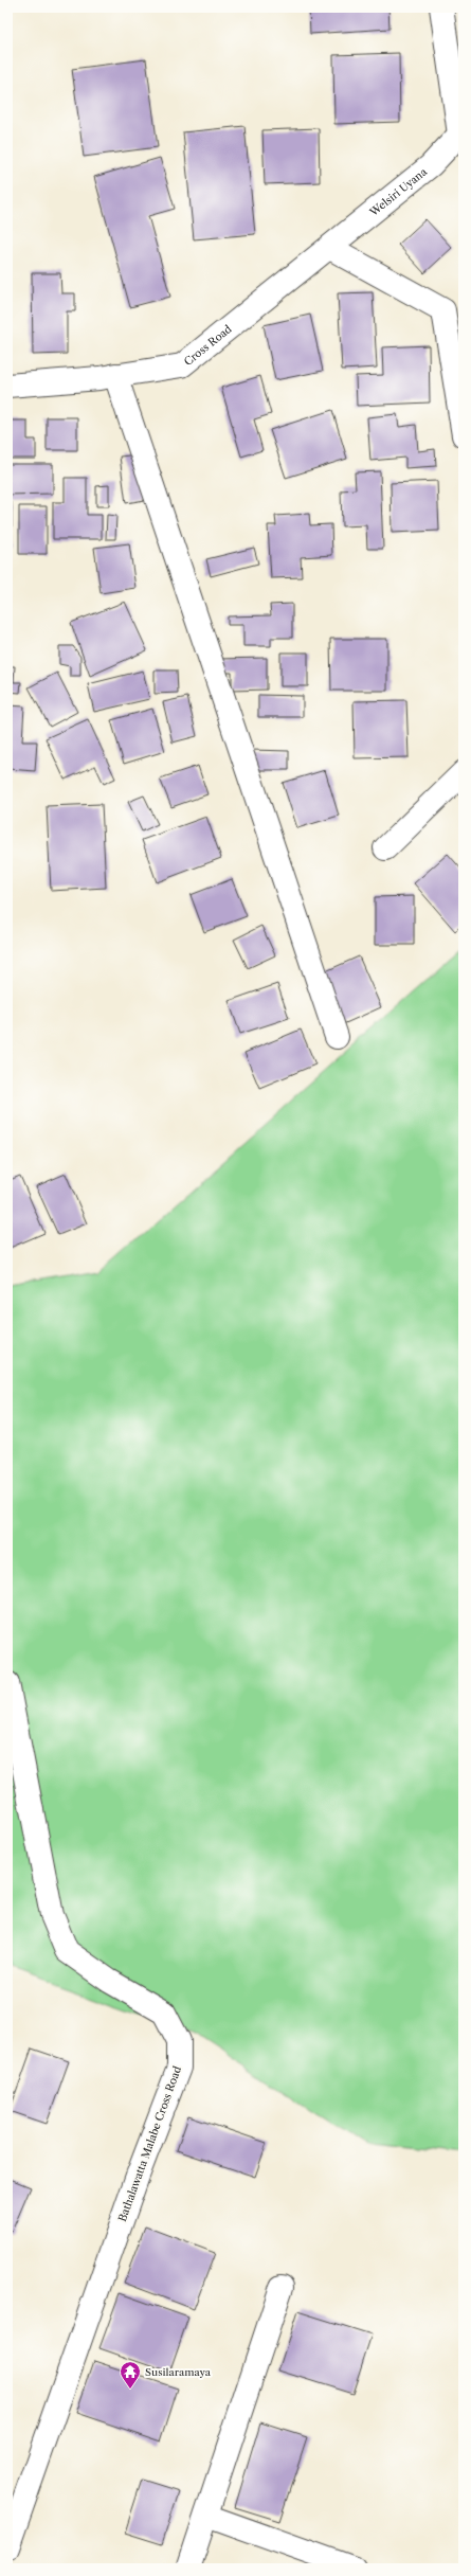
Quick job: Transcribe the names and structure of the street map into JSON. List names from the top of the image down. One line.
{"streets":{"street":["Welsiri Uyana","Cross Road","Bathalawatta Malabe Cross Road"]},"crossings":[["Welsiri Uyana","Cross Road"]],"places":{"temple":["Susilaramaya"]}}
